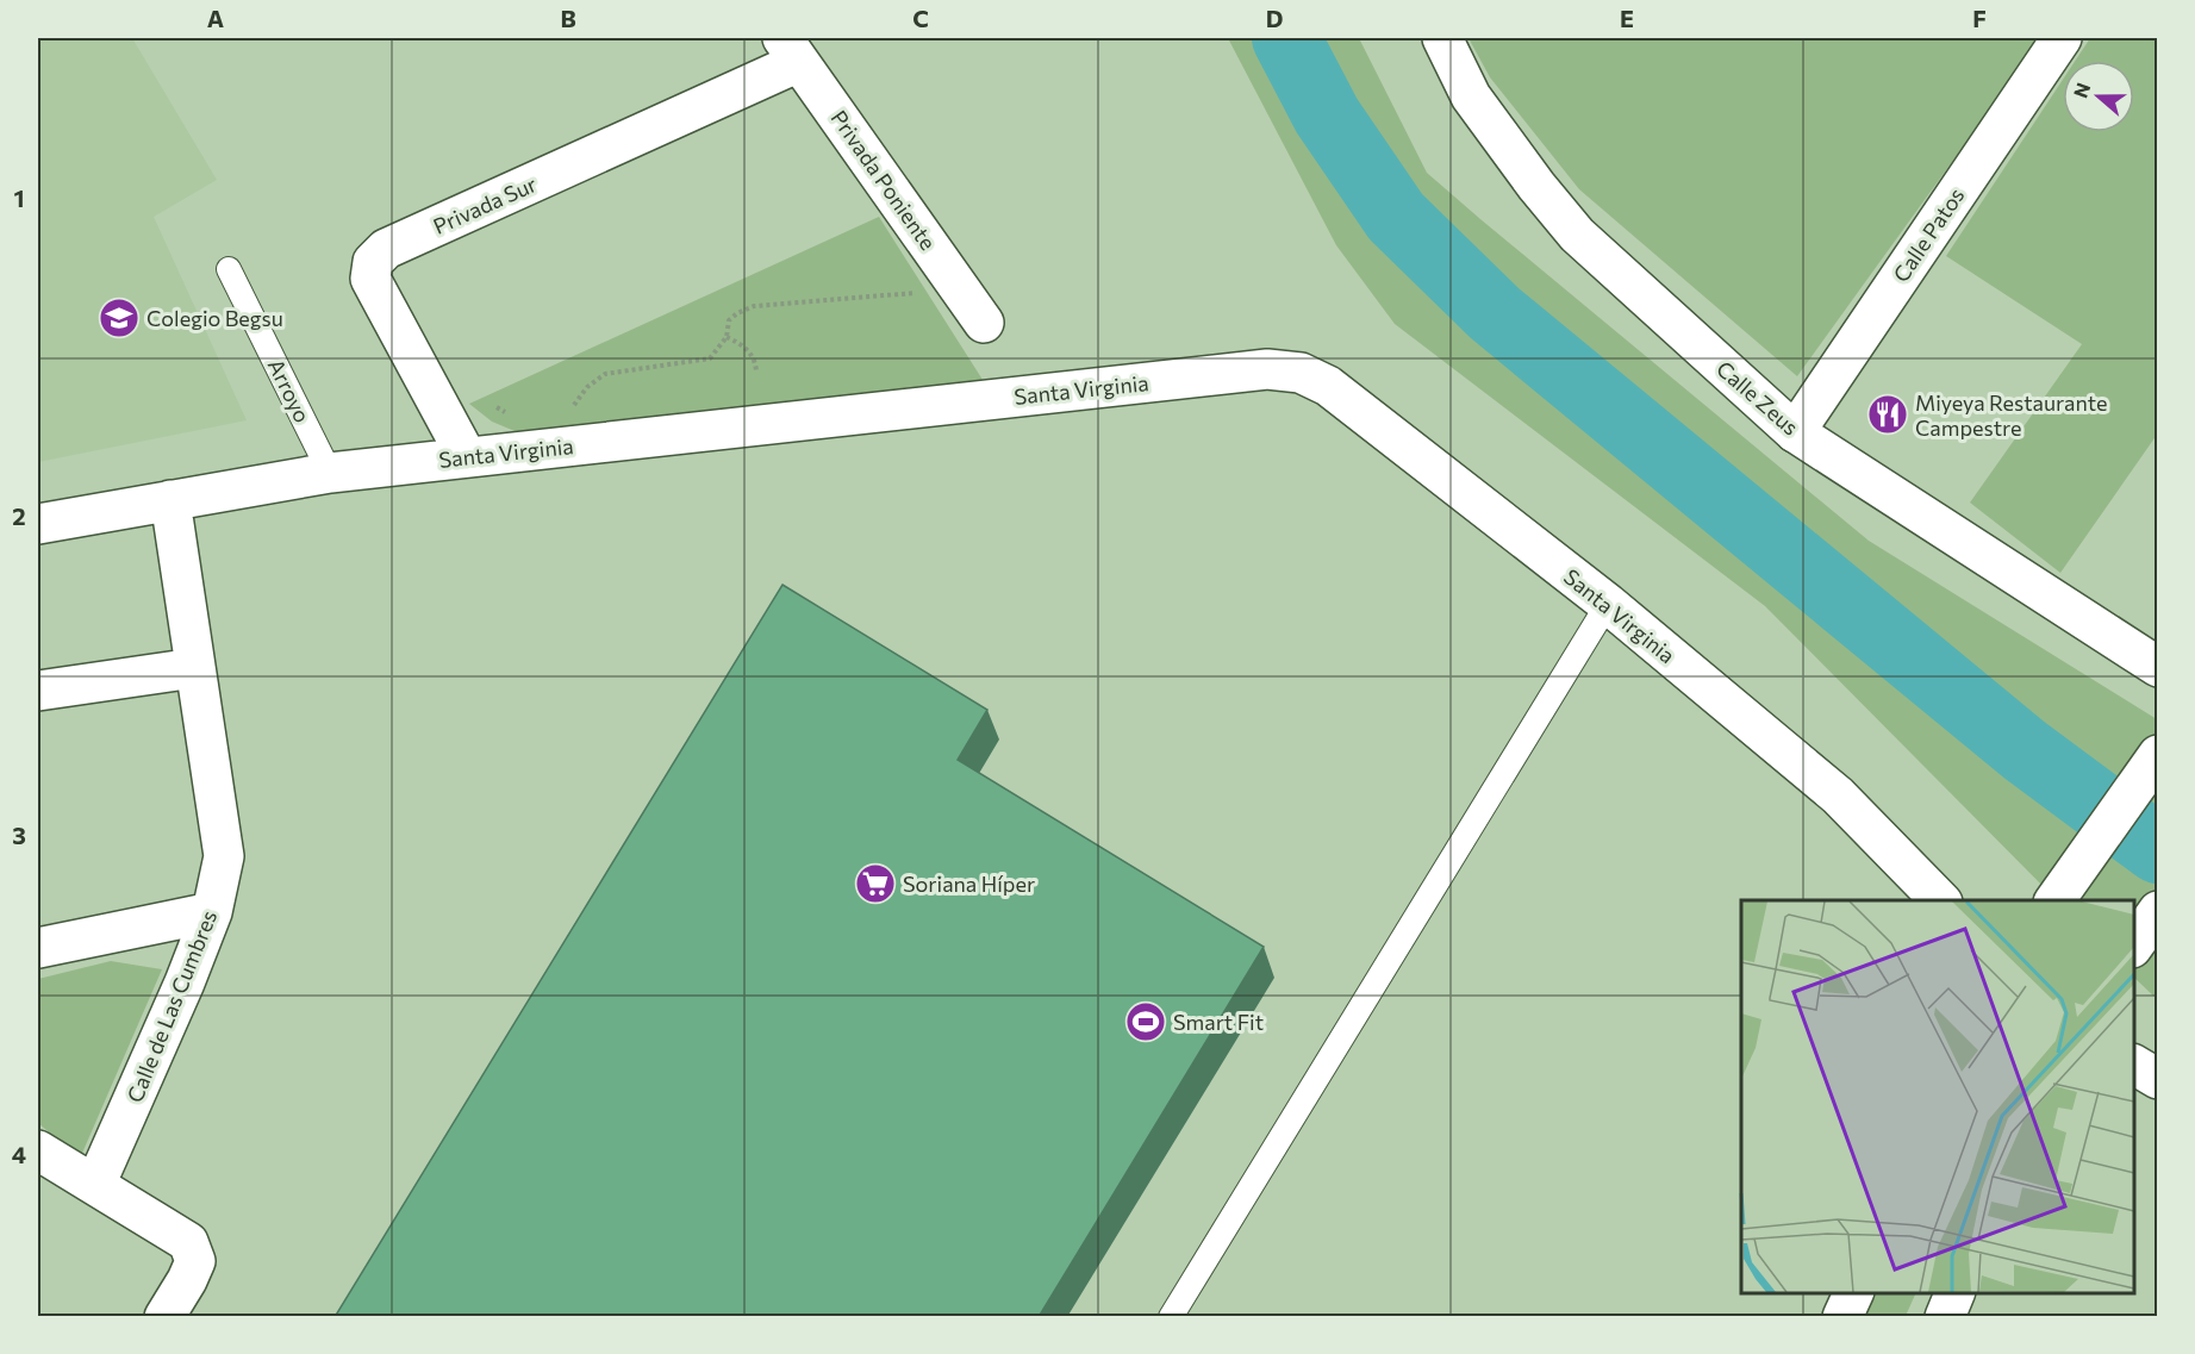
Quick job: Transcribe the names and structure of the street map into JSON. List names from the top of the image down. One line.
{"streets":{"street":["Privada Poniente","Privada Sur","Calle Patos","Santa Virginia","Calle Zeus","Calle de Las Cumbres"],"lane":["Arroyo"]},"crossings":[["Privada Poniente","Privada Sur"],["Privada Sur","Santa Virginia"],["Calle Patos","Calle Zeus"],["Santa Virginia","Arroyo"],["Santa Virginia","Calle de Las Cumbres"]],"places":{"school or university":["Colegio Begsu"],"restaurant":["Miyeya Restaurante Campestre"],"supermarket":["Soriana Híper"],"sports":["Smart Fit"]},"north":"left","grid":{"columns":["A","B","C","D","E","F"],"rows":["1","2","3","4"]}}
